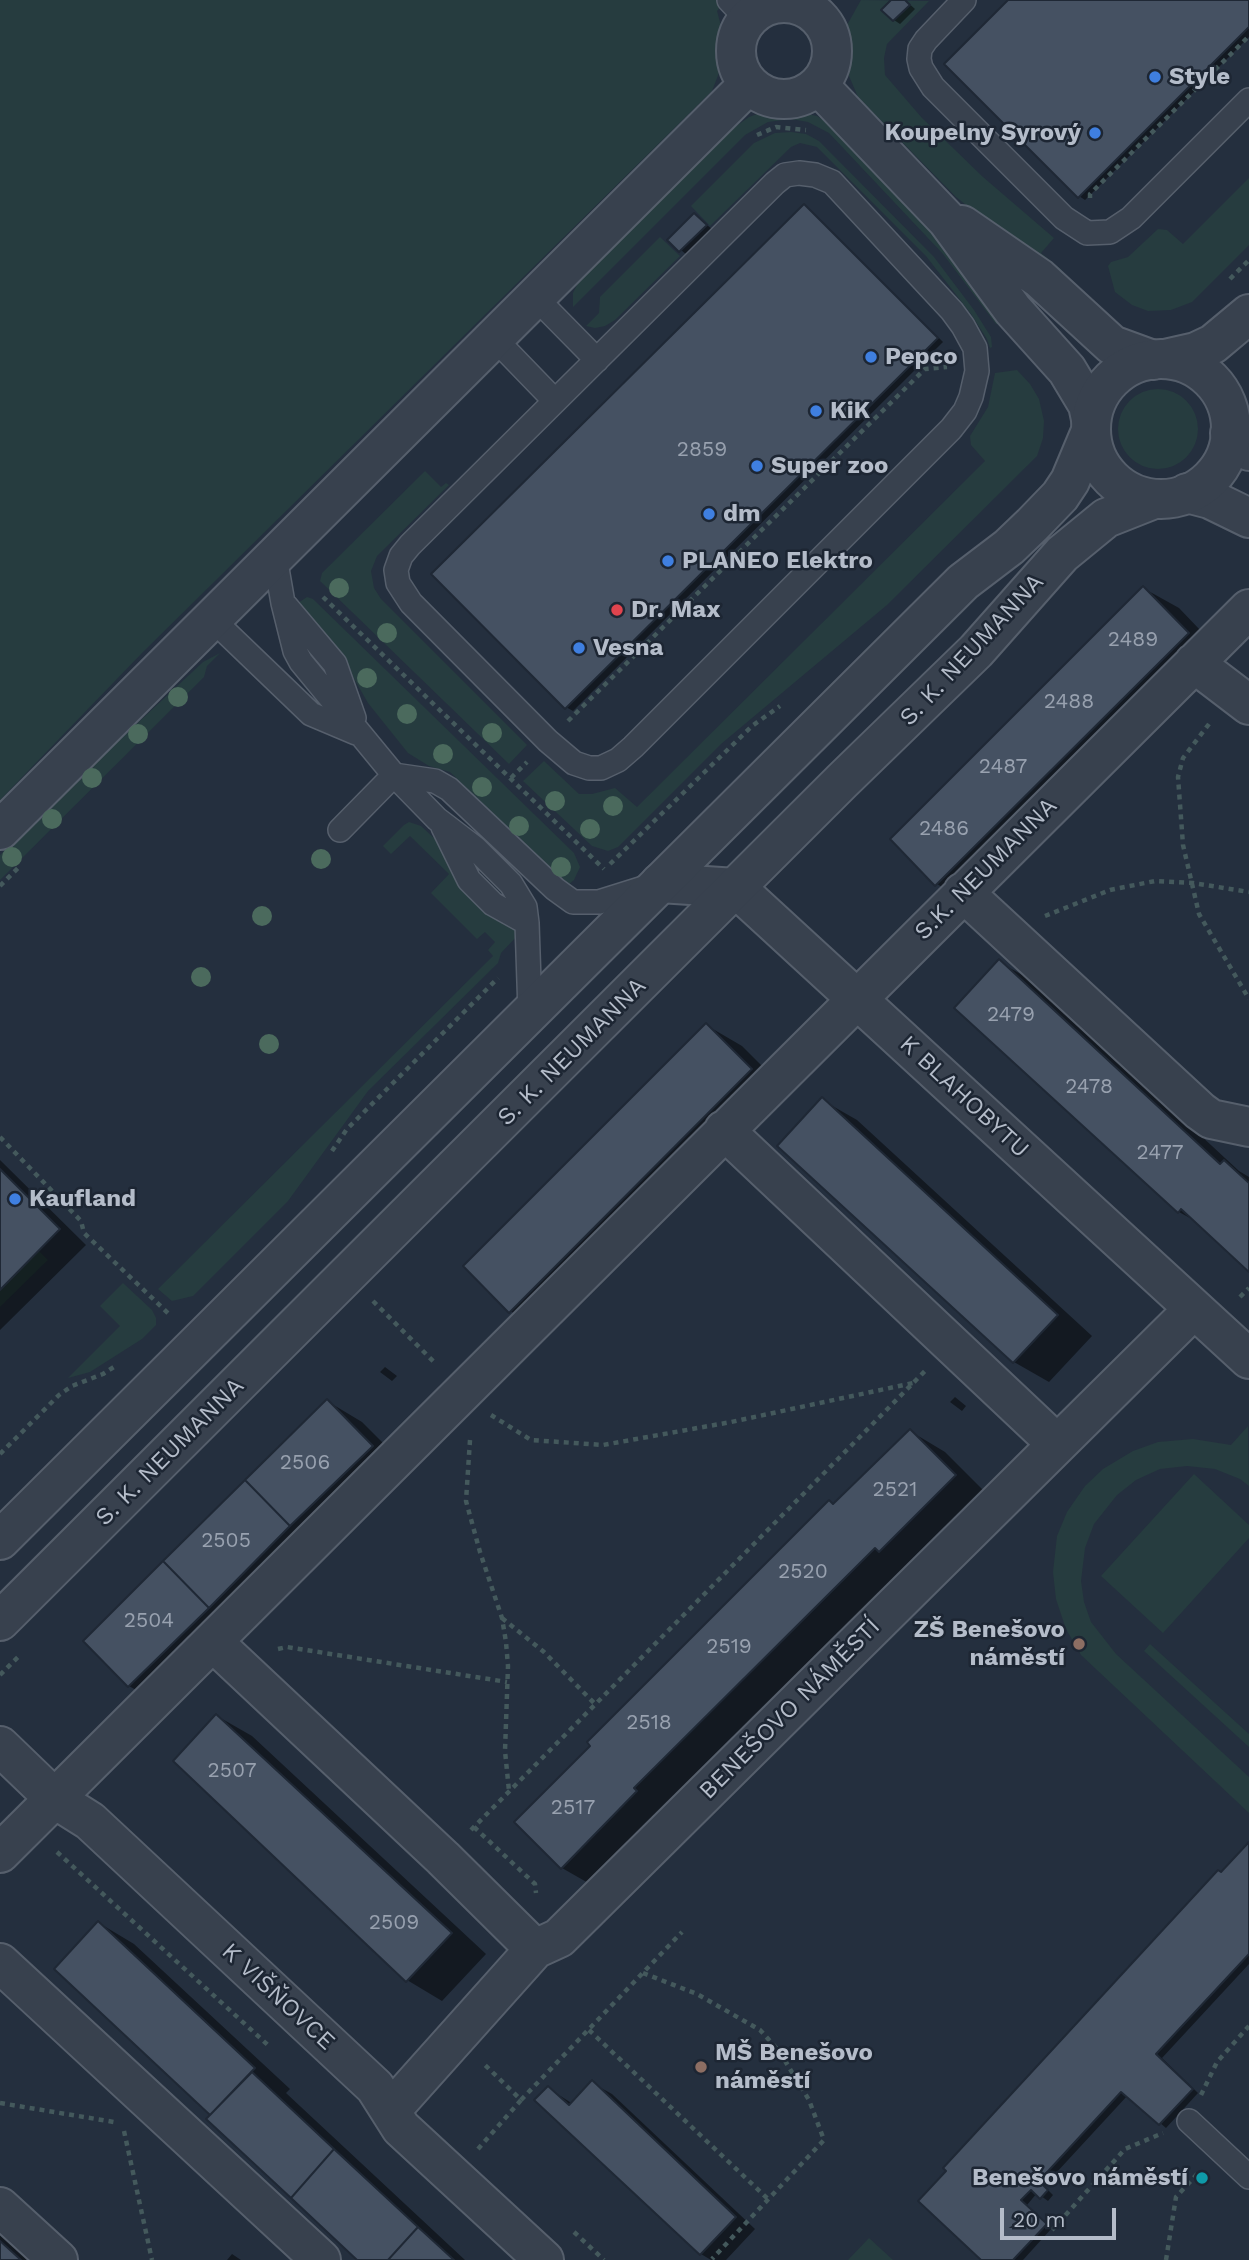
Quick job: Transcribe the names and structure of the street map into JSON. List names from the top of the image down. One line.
{"streets":{"street":["S. K. NEUMANNA","S.K. NEUMANNA","K BLAHOBYTU","BENEŠOVO NÁMĚSTÍ","K VIŠŇOVCE"]},"crossings":[["S. K. NEUMANNA","K BLAHOBYTU"],["S.K. NEUMANNA","K BLAHOBYTU"],["S.K. NEUMANNA","K VIŠŇOVCE"],["K BLAHOBYTU","BENEŠOVO NÁMĚSTÍ"],["BENEŠOVO NÁMĚSTÍ","K VIŠŇOVCE"]],"places":["Style","Koupelny Syrový","Pepco","KiK","Super zoo","dm","PLANEO Elektro","Dr. Max","Vesna","Kaufland","ZŠ Benešovo náměstí","MŠ Benešovo náměstí","Benešovo náměstí"],"house_numbers":["2859","2489","2488","2487","2486","2479","2478","2477","2506","2521","2505","2520","2504","2519","2518","2507","2517","2509"],"scale_bar":"20 m"}
